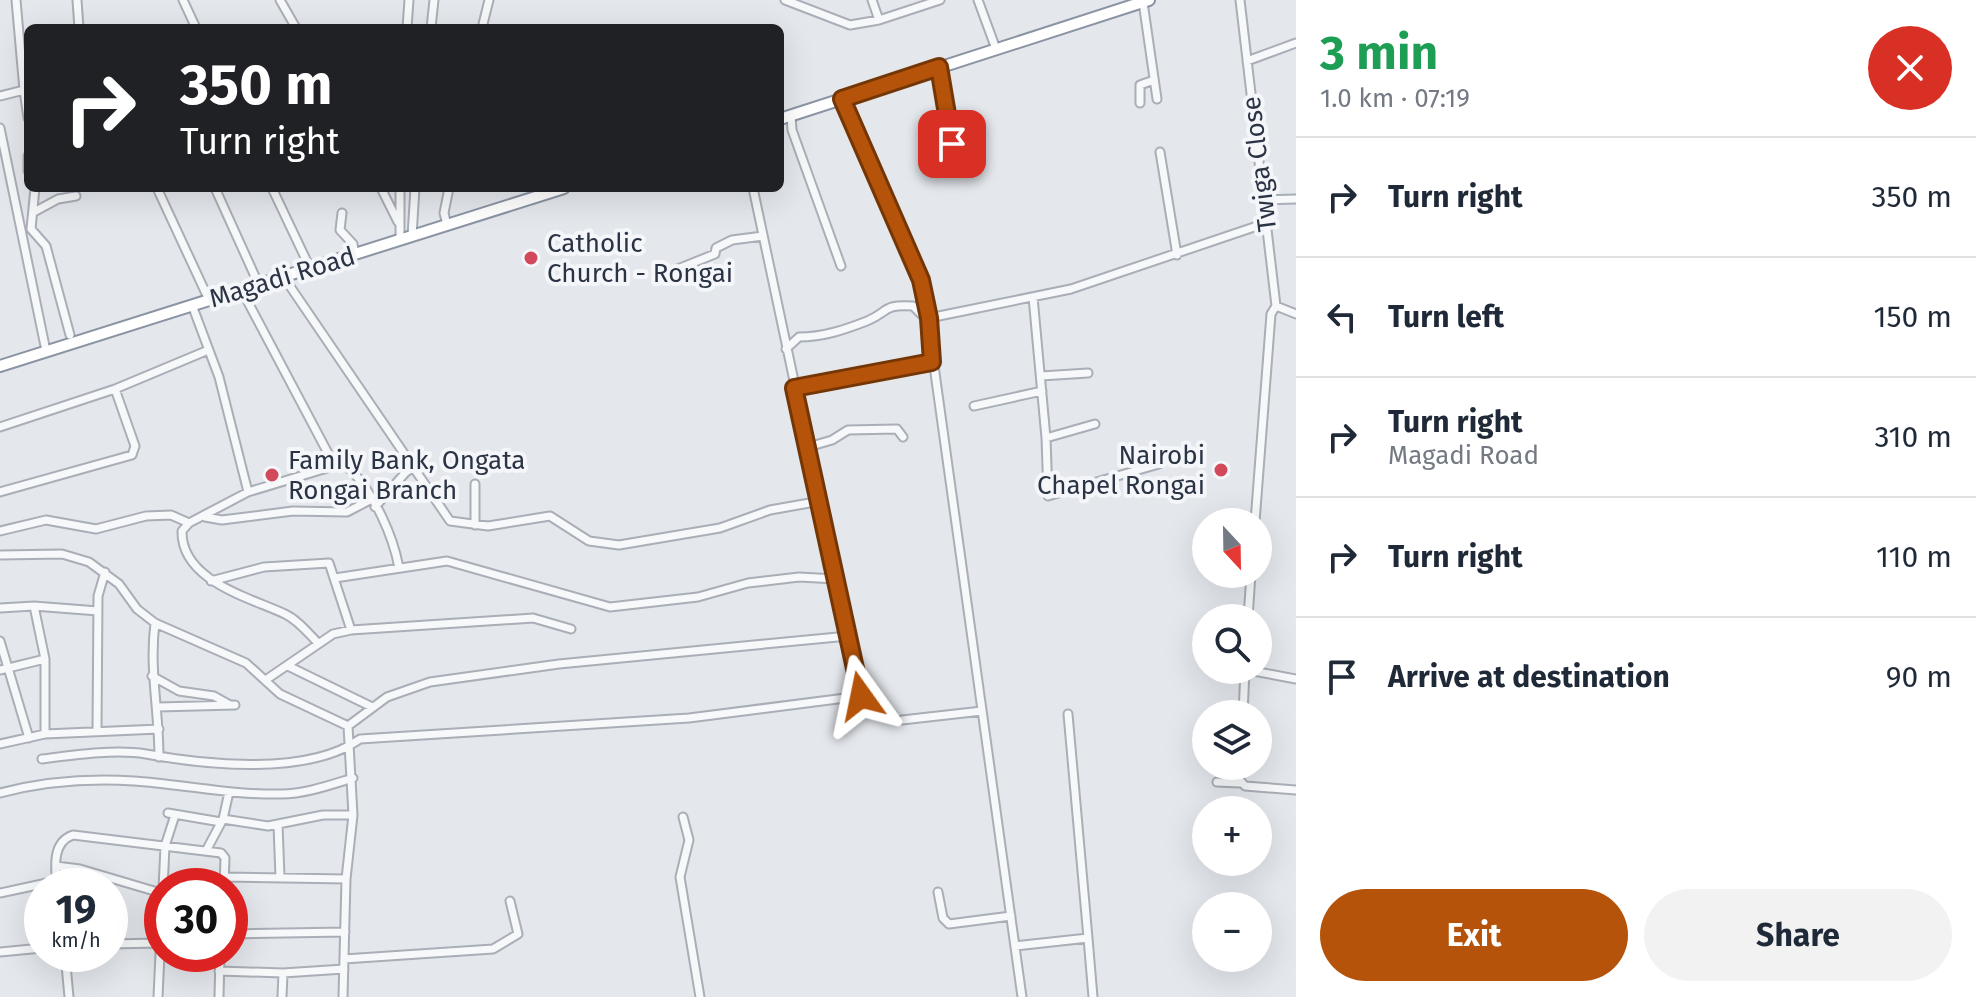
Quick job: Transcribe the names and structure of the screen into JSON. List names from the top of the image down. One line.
{"streets":{"highway":["Magadi Road"],"street":["Twiga Close"]},"places":["Catholic Church - Rongai","Nairobi Chapel Rongai","Family Bank, Ongata Rongai Branch"],"north":"bottom","page":{"heading":["3 min","1.0 km · 07:19"],"turn":["350 m","Turn right"],"list":[{"name":"Turn right","value":"350 m"},{"name":"Turn left","value":"150 m"},{"name":"Turn right","note":"Magadi Road","value":"310 m"},{"name":"Turn right","value":"110 m"},{"name":"Arrive at destination","value":"90 m"}],"map_buttons":["+","−"],"speed":"19 km/h","limit":"30","buttons":["Exit","Share"]}}
